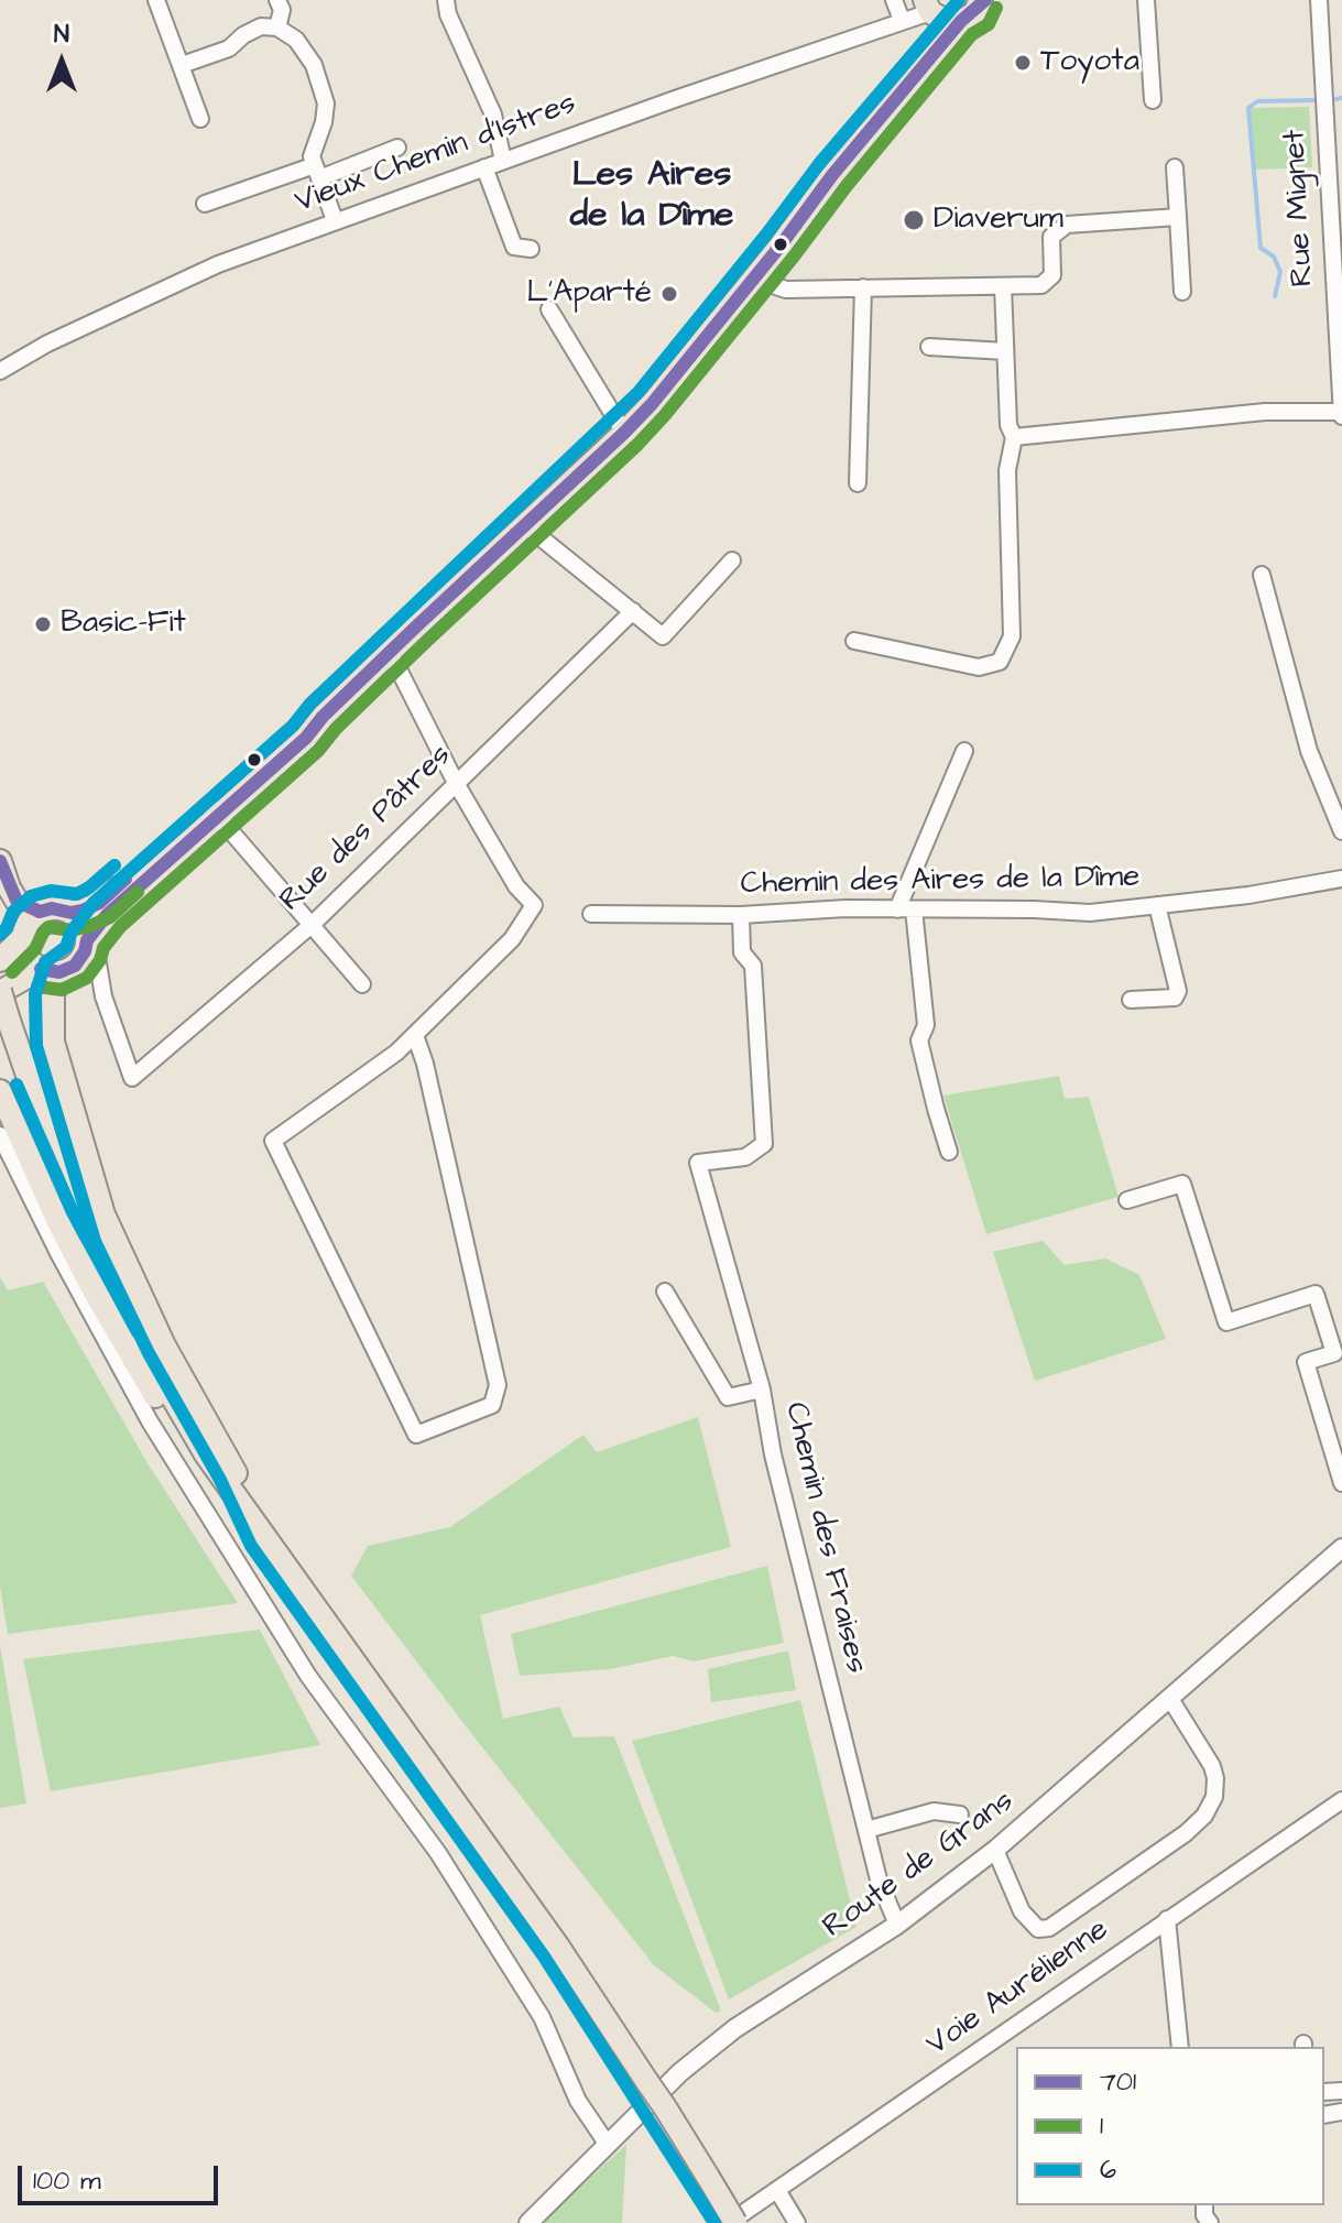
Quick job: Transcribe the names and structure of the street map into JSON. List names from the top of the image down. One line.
{"streets":{"street":["Vieux Chemin d'Istres","Rue Mignet","Rue des Pâtres","Chemin des Aires de la Dîme","Chemin des Fraises","Route de Grans","Voie Aurélienne"]},"crossings":[["Chemin des Aires de la Dîme","Chemin des Fraises"],["Chemin des Fraises","Route de Grans"]],"districts":["Les Aires de la Dîme"],"places":["Toyota","Diaverum","L'Aparté","Basic-Fit"],"lines":["transit line 701","transit line 6","transit line 1"],"legend":["701","1","6"],"scale_bar":"100 m","north":"top"}
